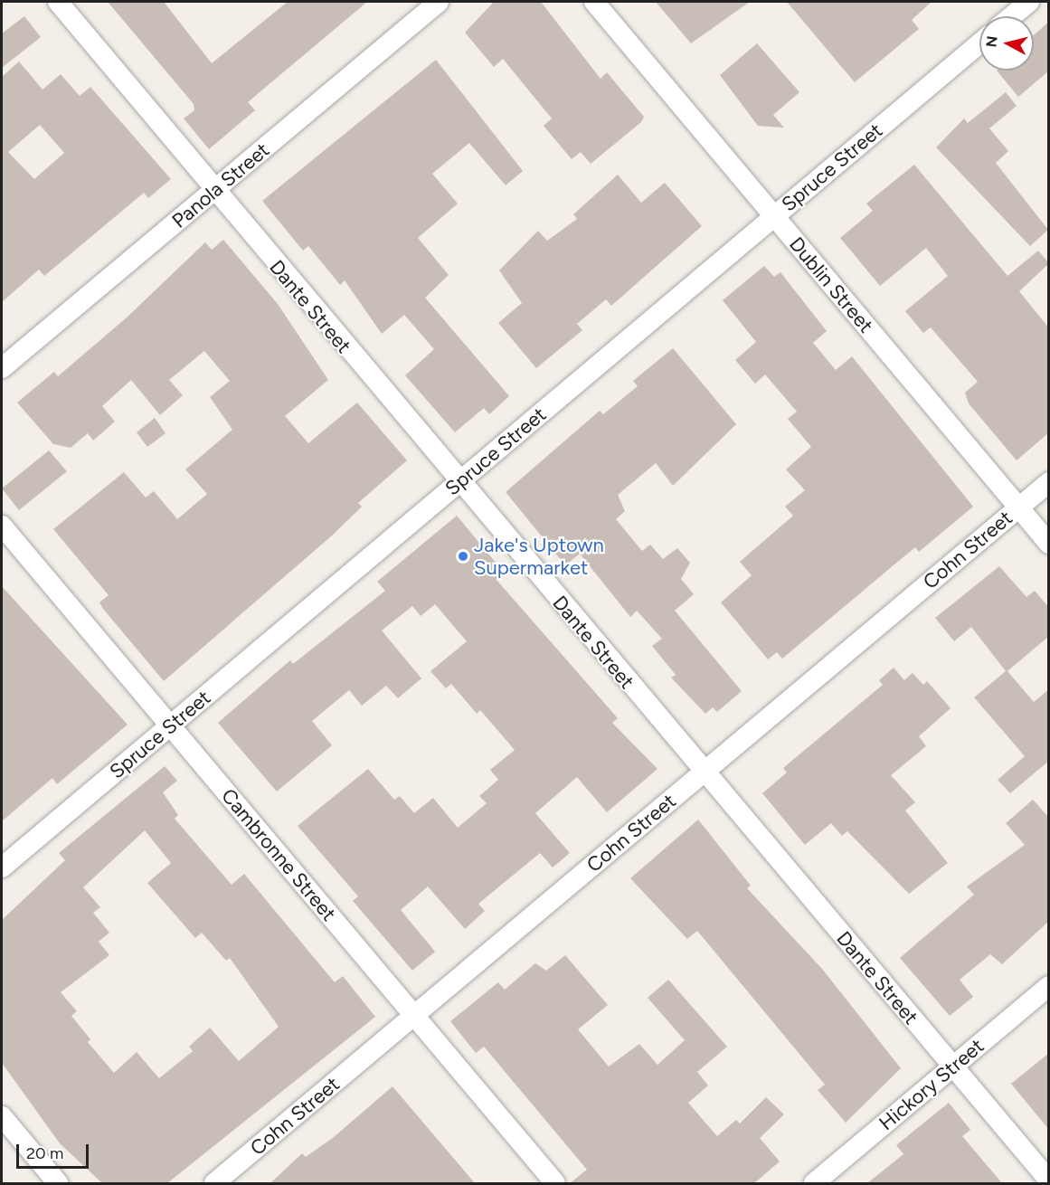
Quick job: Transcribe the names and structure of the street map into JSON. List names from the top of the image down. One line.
{"streets":{"street":["Spruce Street","Panola Street","Dublin Street","Dante Street","Cohn Street","Cambronne Street","Hickory Street"]},"crossings":[["Spruce Street","Dublin Street"],["Spruce Street","Dante Street"],["Spruce Street","Cambronne Street"],["Panola Street","Dante Street"],["Dublin Street","Cohn Street"],["Dante Street","Cohn Street"],["Dante Street","Hickory Street"],["Cohn Street","Cambronne Street"]],"places":["Jake's Uptown Supermarket"],"scale_bar":"20 m","north":"left"}
